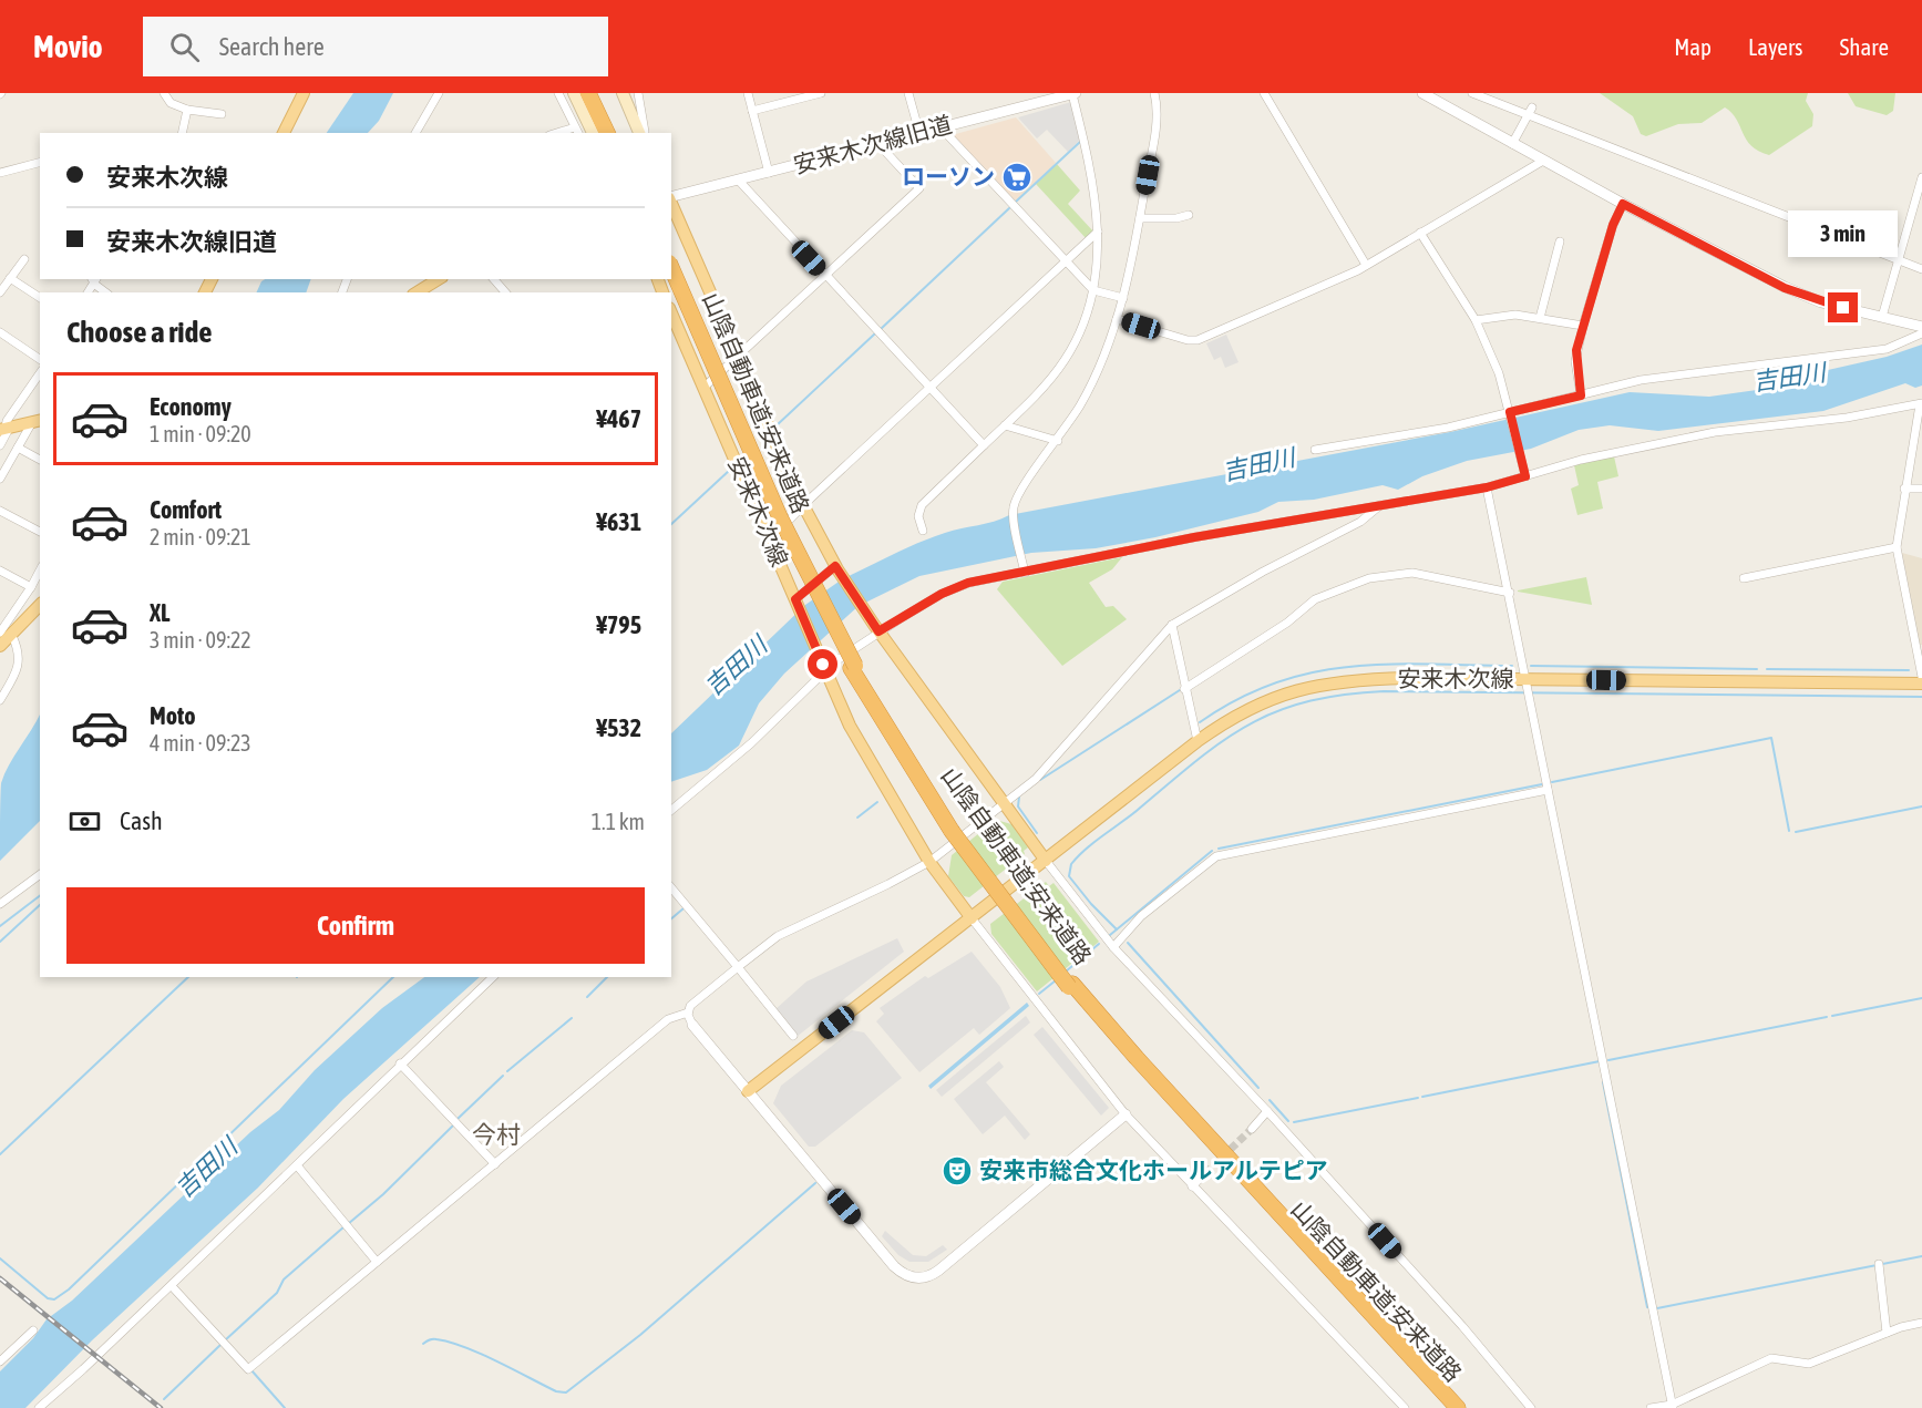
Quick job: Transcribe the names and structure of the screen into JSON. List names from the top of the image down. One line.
{"streets":{"highway":["山陰自動車道;安来道路"],"main road":["安来木次線"],"street":["安来木次線旧道"]},"districts":["今村"],"water":["吉田川"],"places":{"supermarket":["ローソン"],"theatre":["安来市総合文化ホールアルテピア"]},"page":{"header":"Movio","search":"Search here","nav":["Map","Layers","Share"],"banner":["安来木次線","安来木次線旧道"],"bubble":"3 min","heading":"Choose a ride","list":[{"name":"Economy","note":"1 min · 09:20","value":"¥467"},{"name":"Comfort","note":"2 min · 09:21","value":"¥631"},{"name":"XL","note":"3 min · 09:22","value":"¥795"},{"name":"Moto","note":"4 min · 09:23","value":"¥532"}],"pay":["Cash","1.1 km"],"buttons":"Confirm"}}
